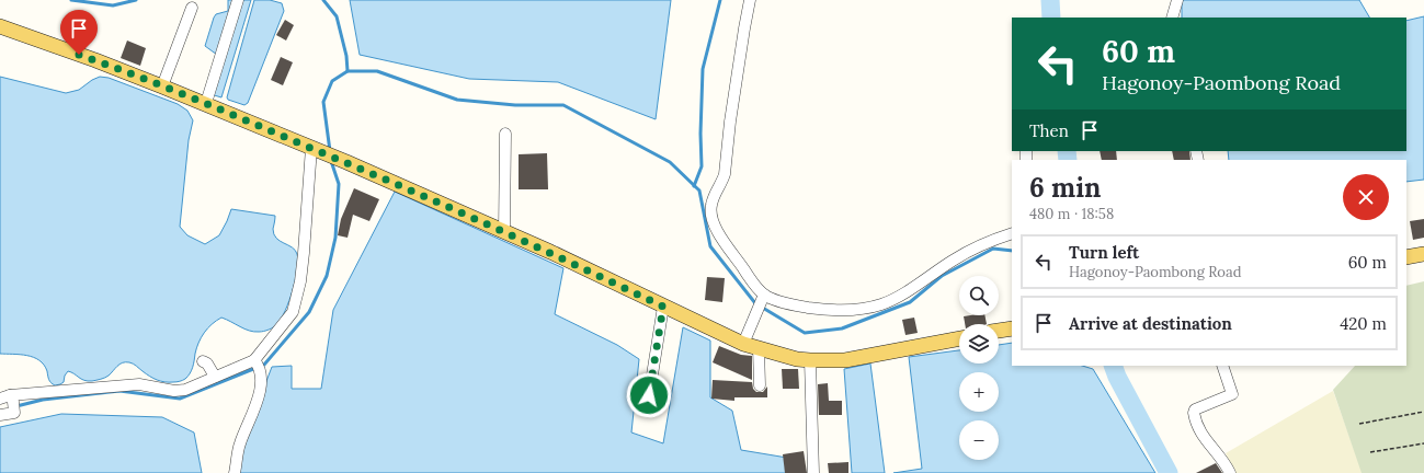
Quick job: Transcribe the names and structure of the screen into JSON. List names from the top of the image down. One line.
{"page":{"turn":["60 m","Hagonoy-Paombong Road"],"then":"Then","heading":["6 min","480 m · 18:58"],"list":[{"name":"Turn left","note":"Hagonoy-Paombong Road","value":"60 m"},{"name":"Arrive at destination","value":"420 m"}],"map_buttons":["+","−"]}}
